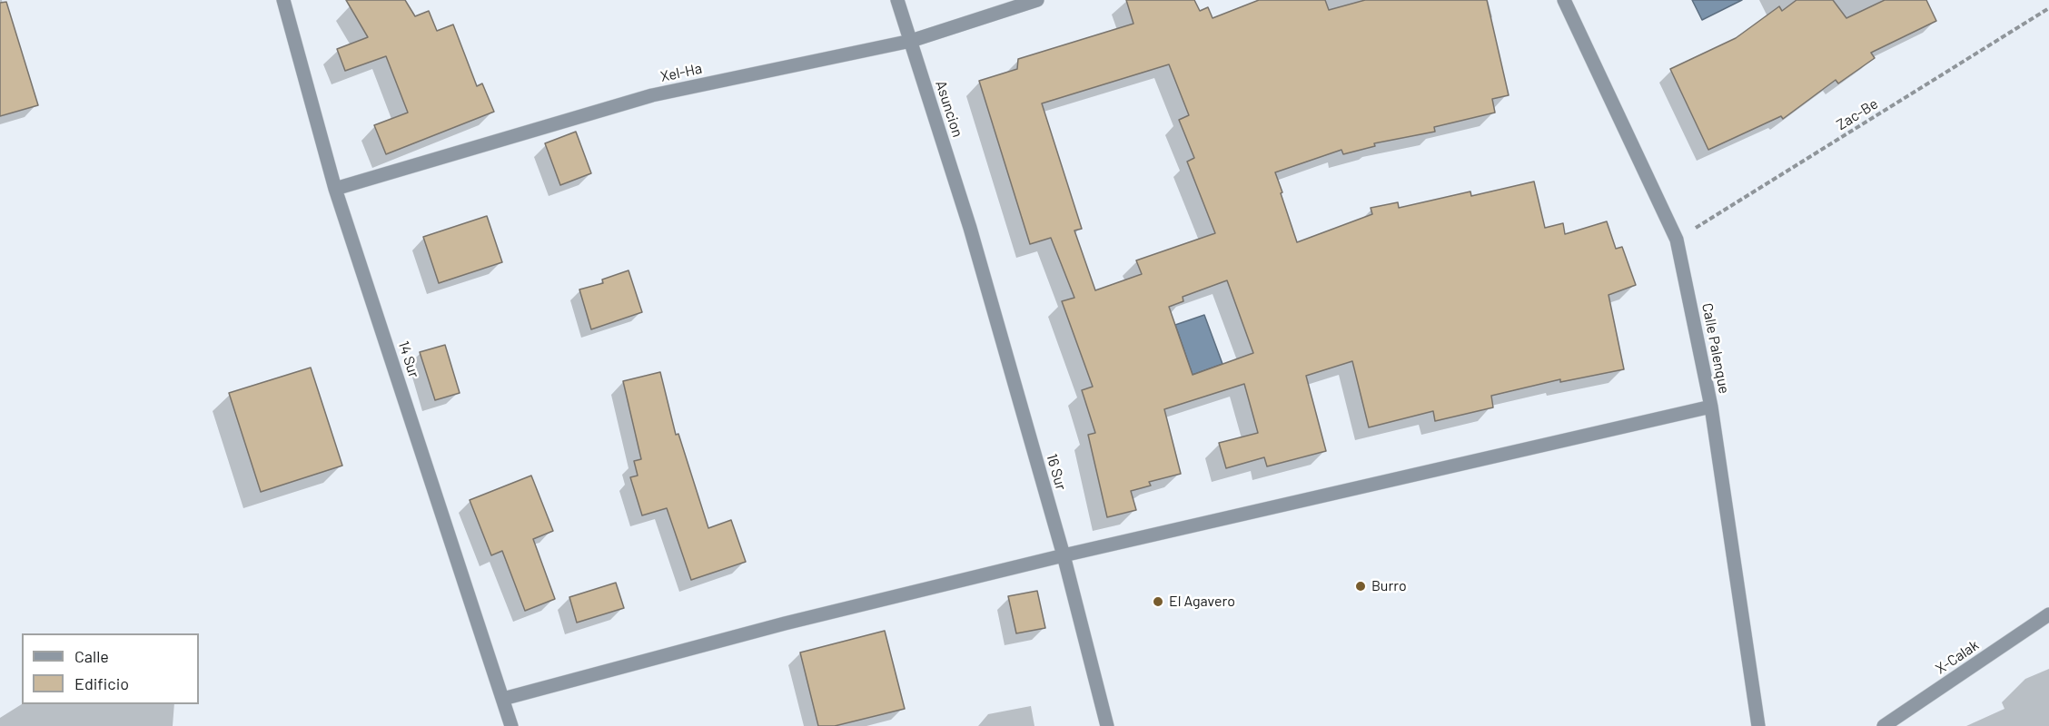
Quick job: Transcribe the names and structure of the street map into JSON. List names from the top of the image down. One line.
{"streets":{"street":["Xel-Ha","Asuncion","Calle Palenque","14 Sur","16 Sur","X-Calak"],"path":["Zac-Be"]},"crossings":[["Xel-Ha","Asuncion"],["Xel-Ha","14 Sur"],["Asuncion","16 Sur"],["Zac-Be","Calle Palenque"]],"places":["Burro","El Agavero"],"legend":["Calle","Edificio"]}
